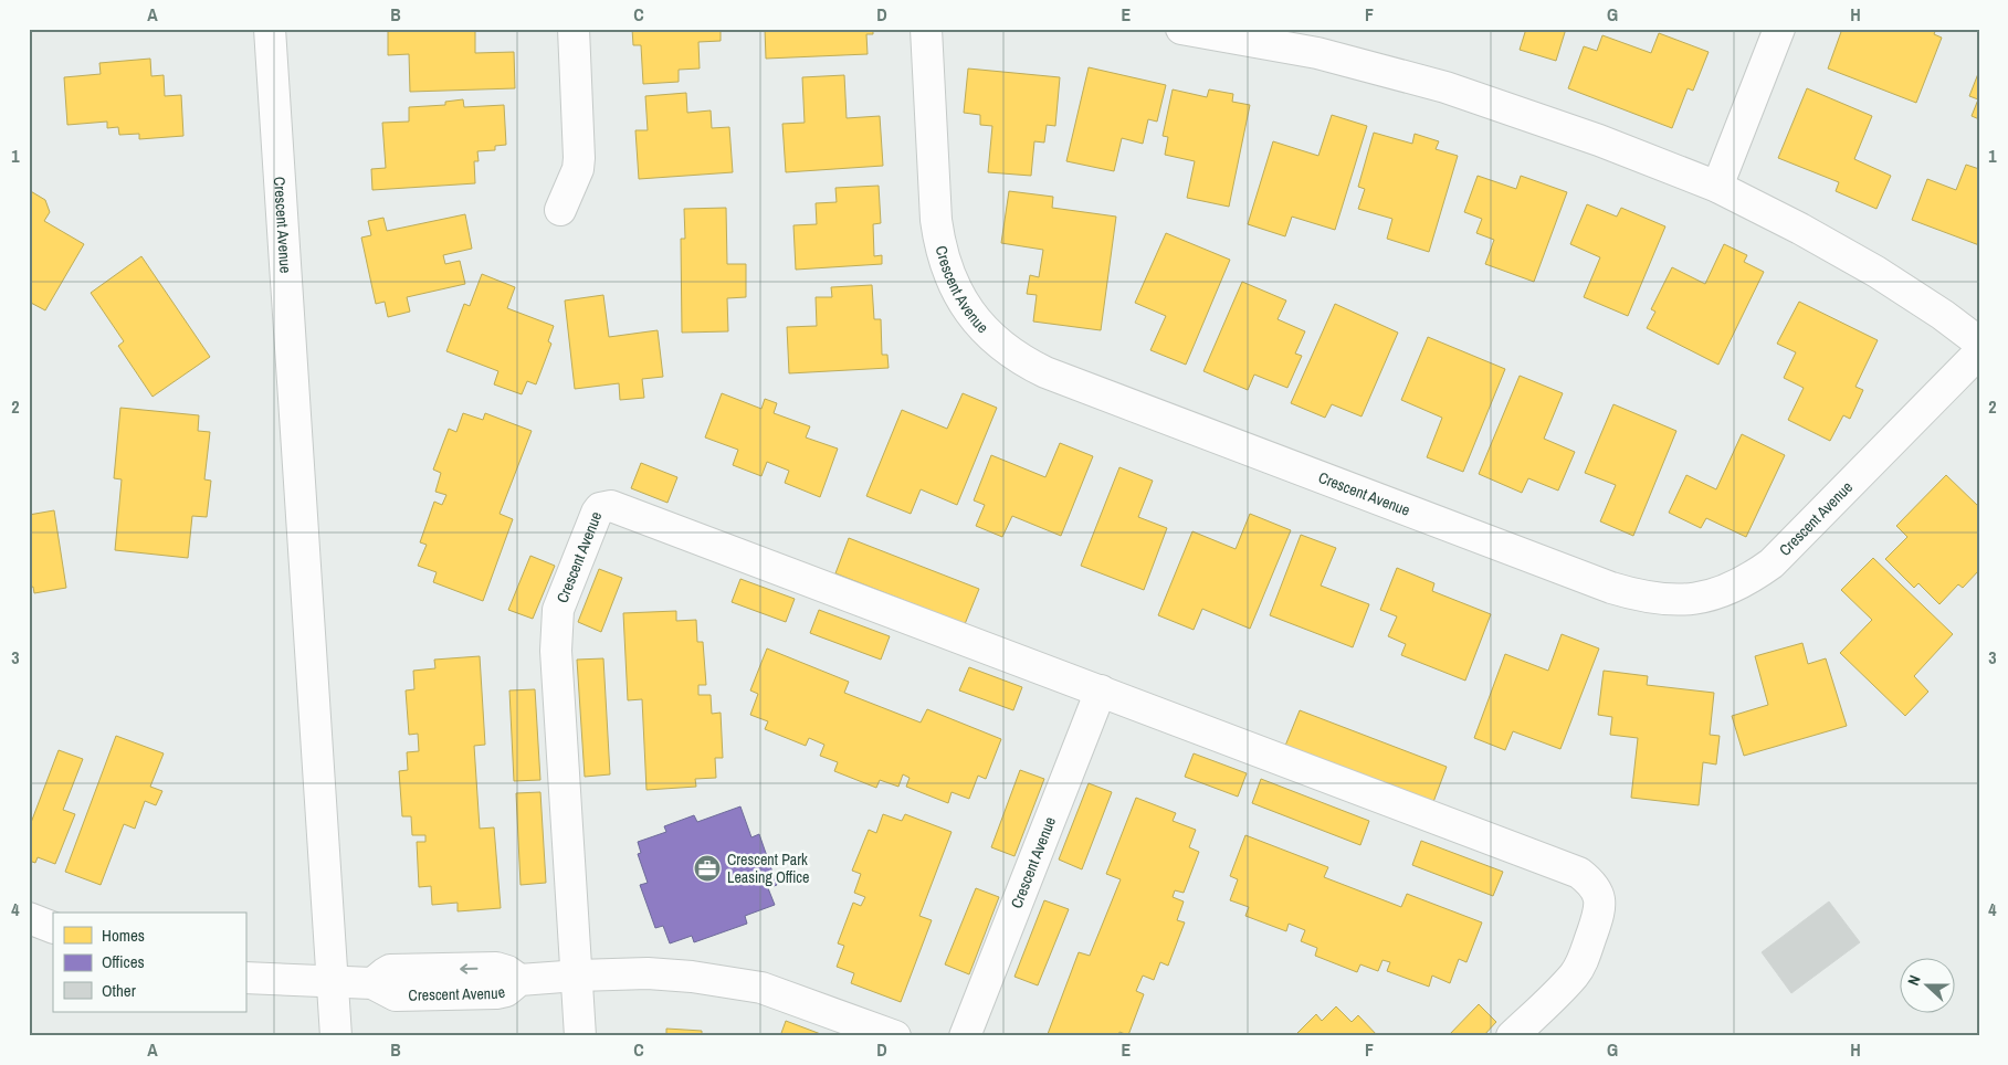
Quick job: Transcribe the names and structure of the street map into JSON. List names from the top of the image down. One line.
{"streets":{"street":["Crescent Avenue"]},"places":{"office":["Crescent Park Leasing Office"]},"legend":["Homes","Offices","Other"],"north":"left","grid":{"columns":["A","B","C","D","E","F","G","H"],"rows":["1","2","3","4"]}}
